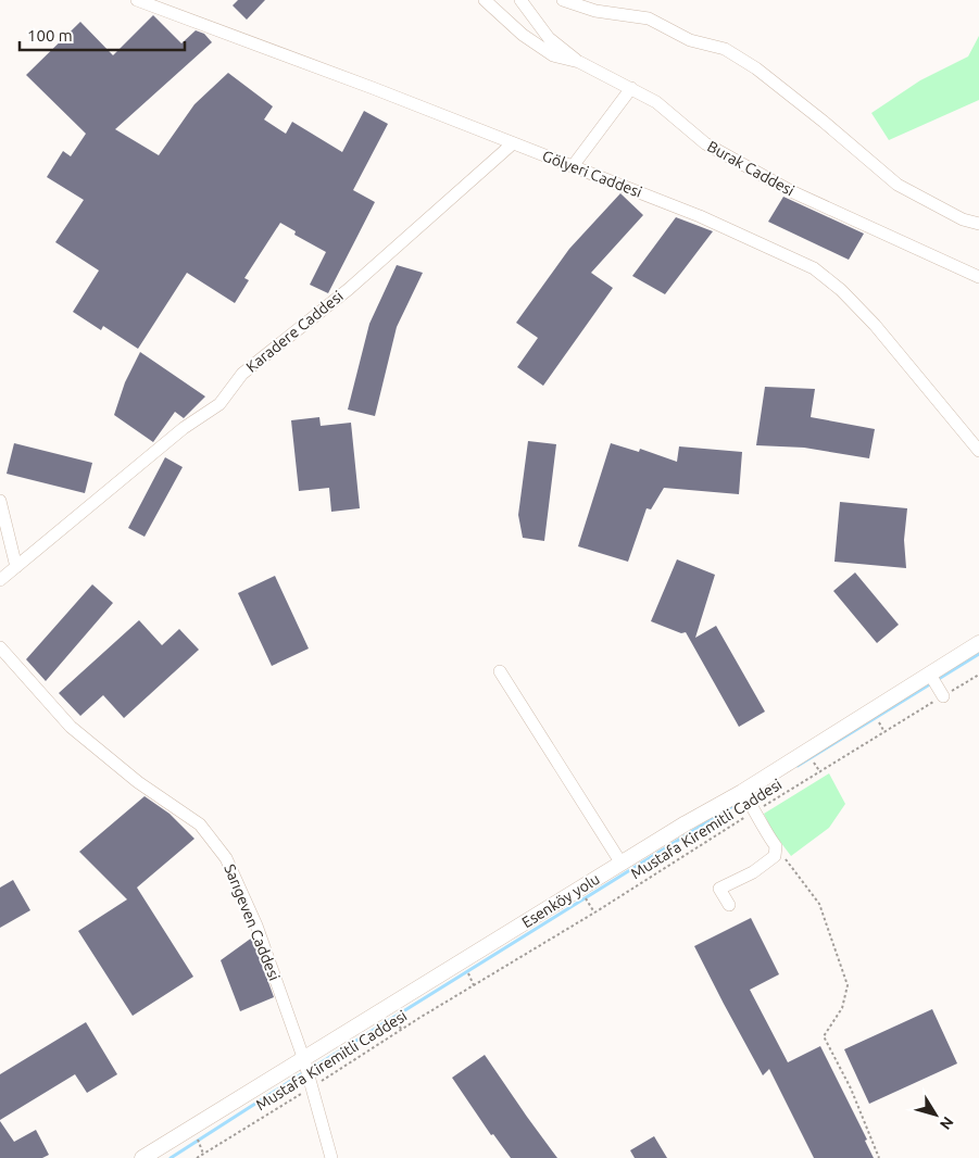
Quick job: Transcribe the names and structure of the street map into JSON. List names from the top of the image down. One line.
{"streets":{"street":["Burak Caddesi","Gölyeri Caddesi","Karadere Caddesi","Esenköy yolu","Sarıgeven Caddesi"],"path":["Mustafa Kiremitli Caddesi"]},"crossings":[["Gölyeri Caddesi","Karadere Caddesi"],["Mustafa Kiremitli Caddesi","Esenköy yolu"],["Mustafa Kiremitli Caddesi","Sarıgeven Caddesi"],["Esenköy yolu","Sarıgeven Caddesi"]],"scale_bar":"100 m","north":"bottom right"}
